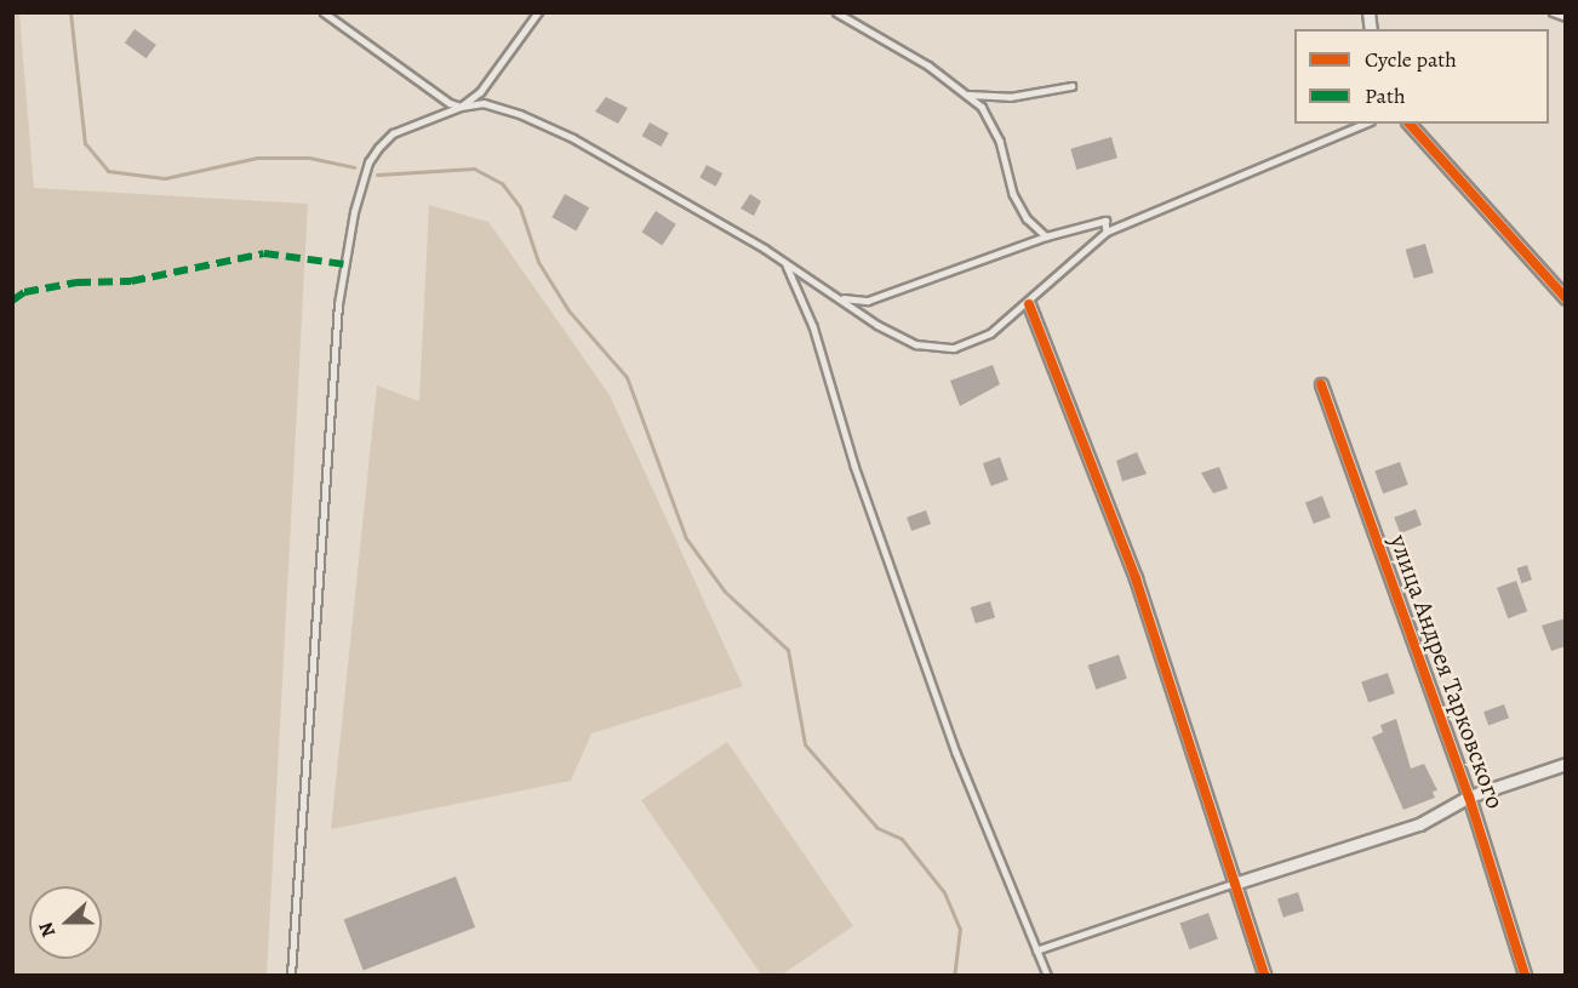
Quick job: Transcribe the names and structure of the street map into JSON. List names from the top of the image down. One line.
{"streets":{"street":["улица Андрея Тарковского"]},"legend":["Cycle path","Path"],"north":"left"}
